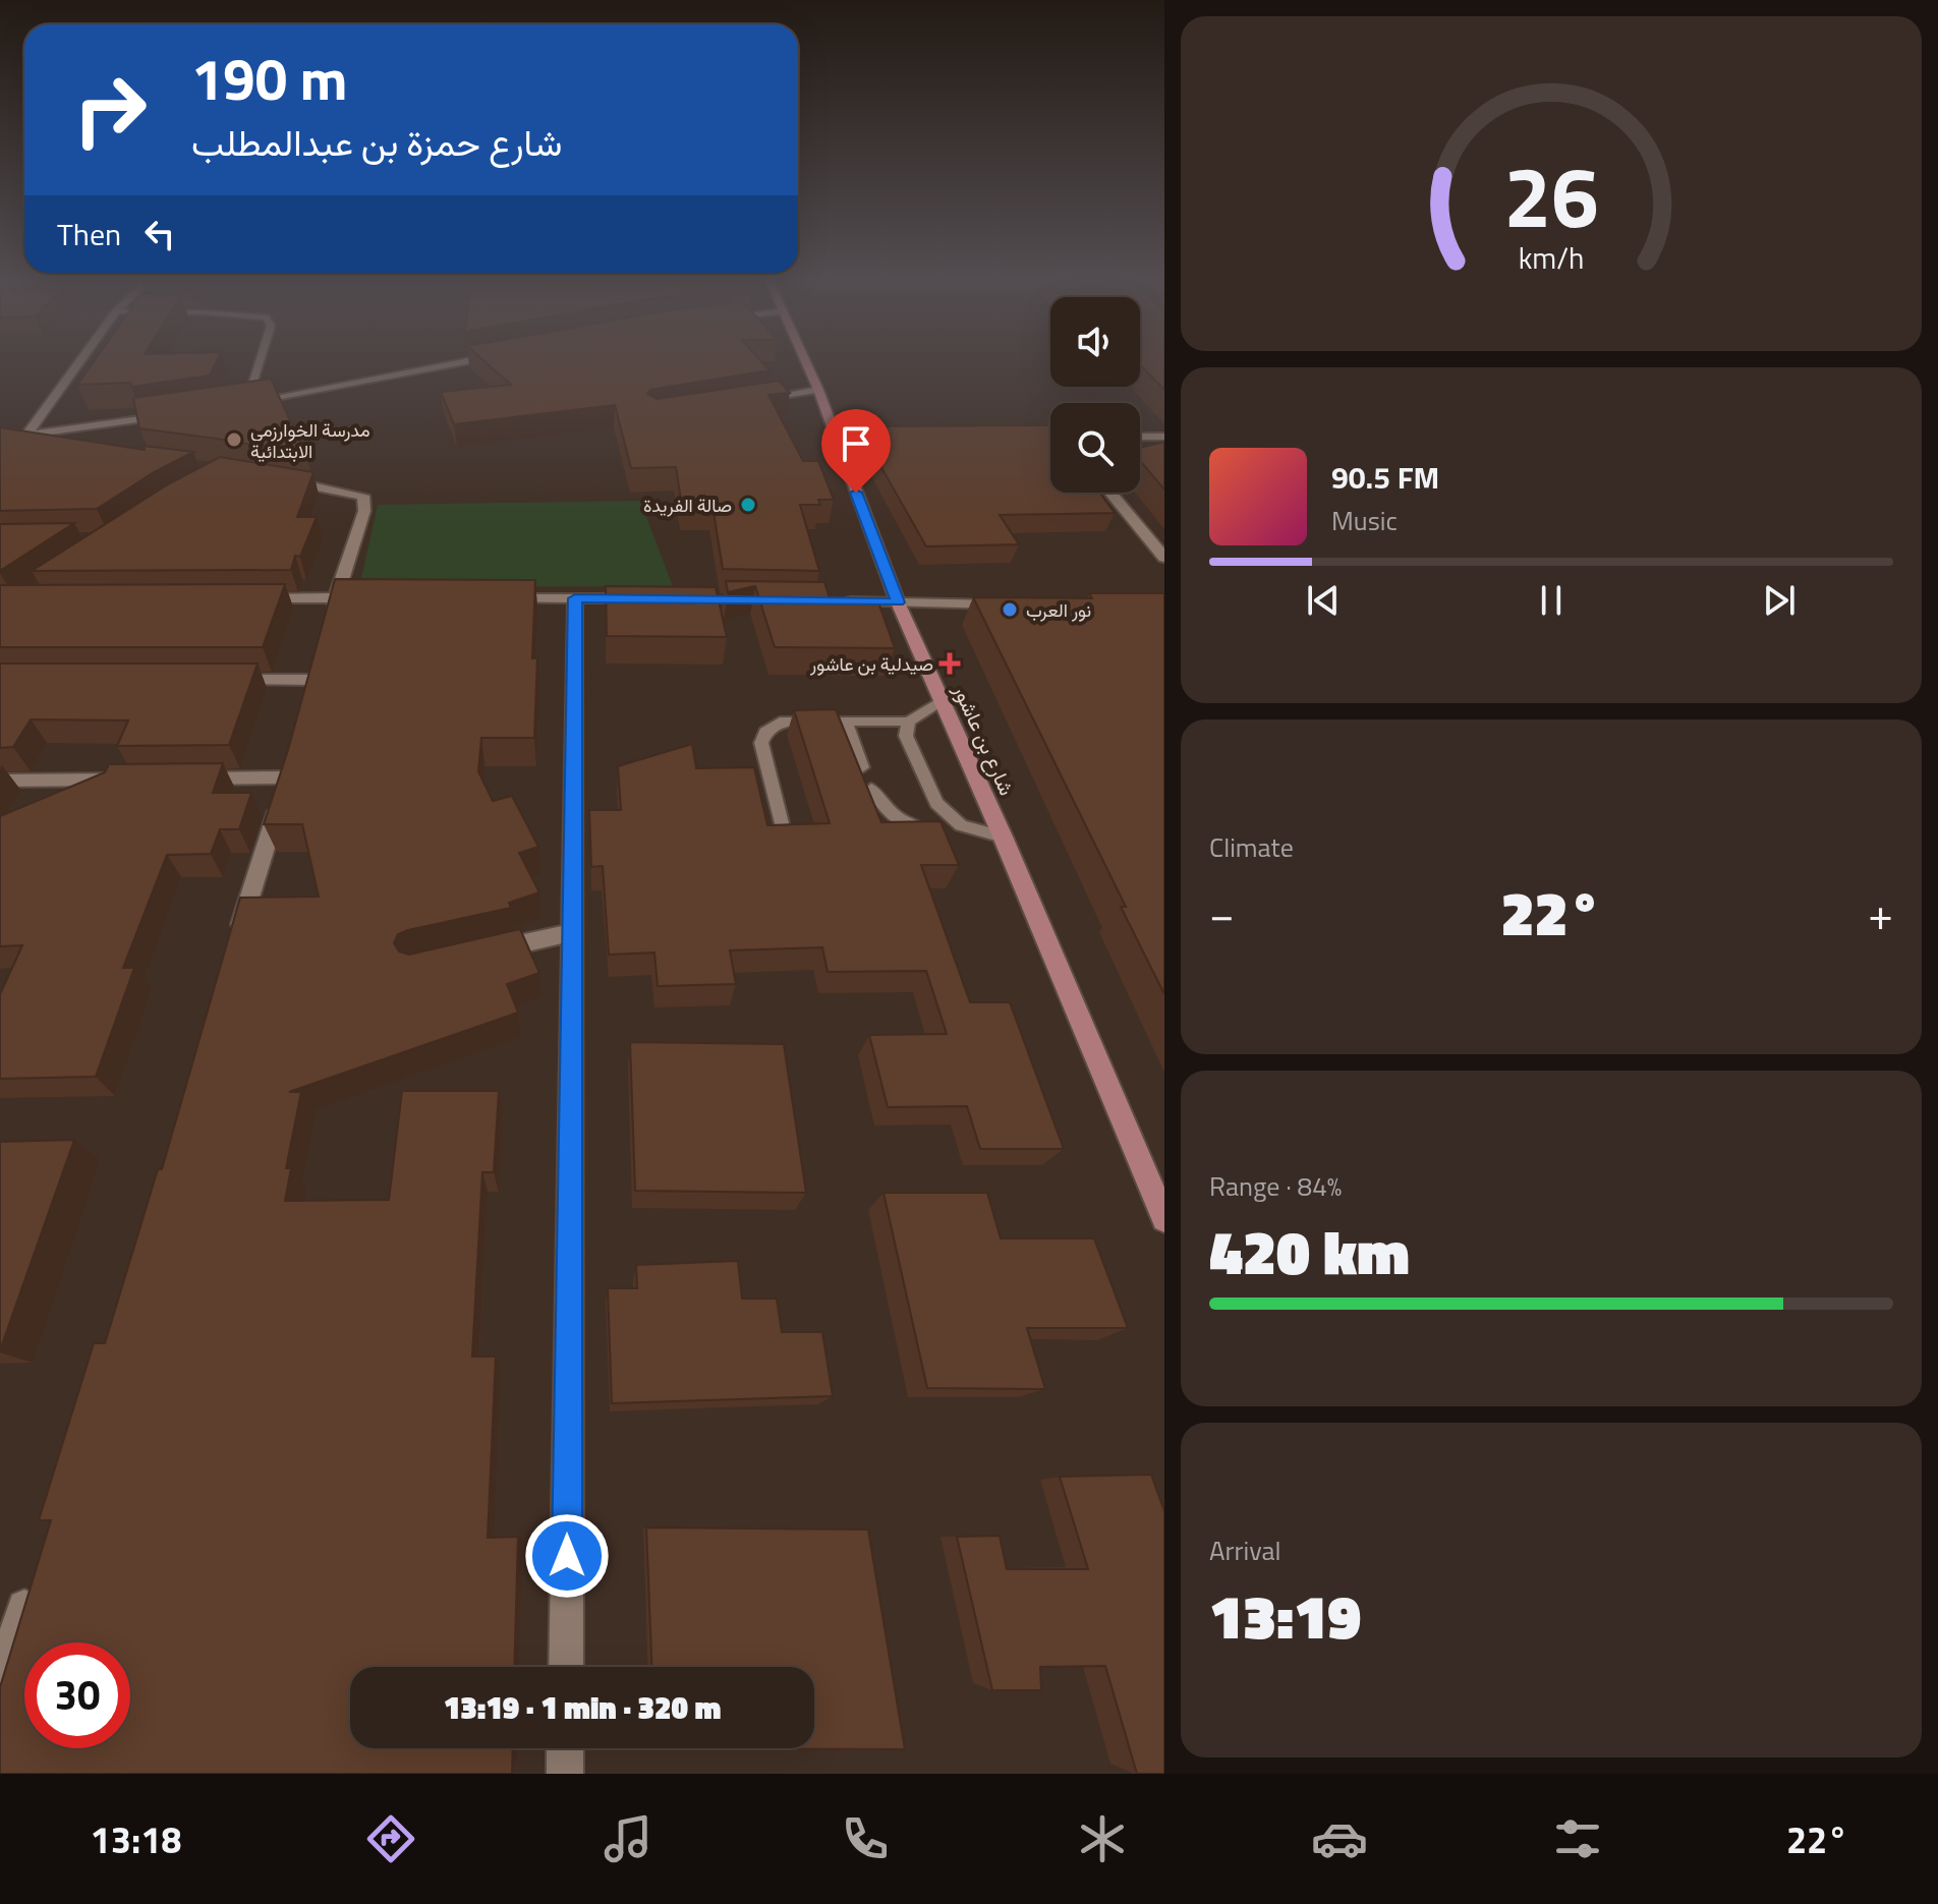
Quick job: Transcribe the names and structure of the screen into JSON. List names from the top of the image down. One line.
{"streets":{"main road":["شارع بن عاشور"]},"places":{"other":["مدرسة الخوارزمي الابتدائية","صالة الفريدة","نور العرب"],"health":["صيدلية بن عاشور"]},"page":{"turn":["190 m","شارع حمزة بن عبدالمطلب"],"then":"Then","song":["90.5 FM","Music"],"tile":["Climate",["Range · 84%","420 km"],["Arrival","13:19"]],"heat":["−","22°","+"],"limit":"30","trip":"13:19 · 1 min · 320 m","tabs":["13:18","22°"],"gauge":["26","km/h"]}}
